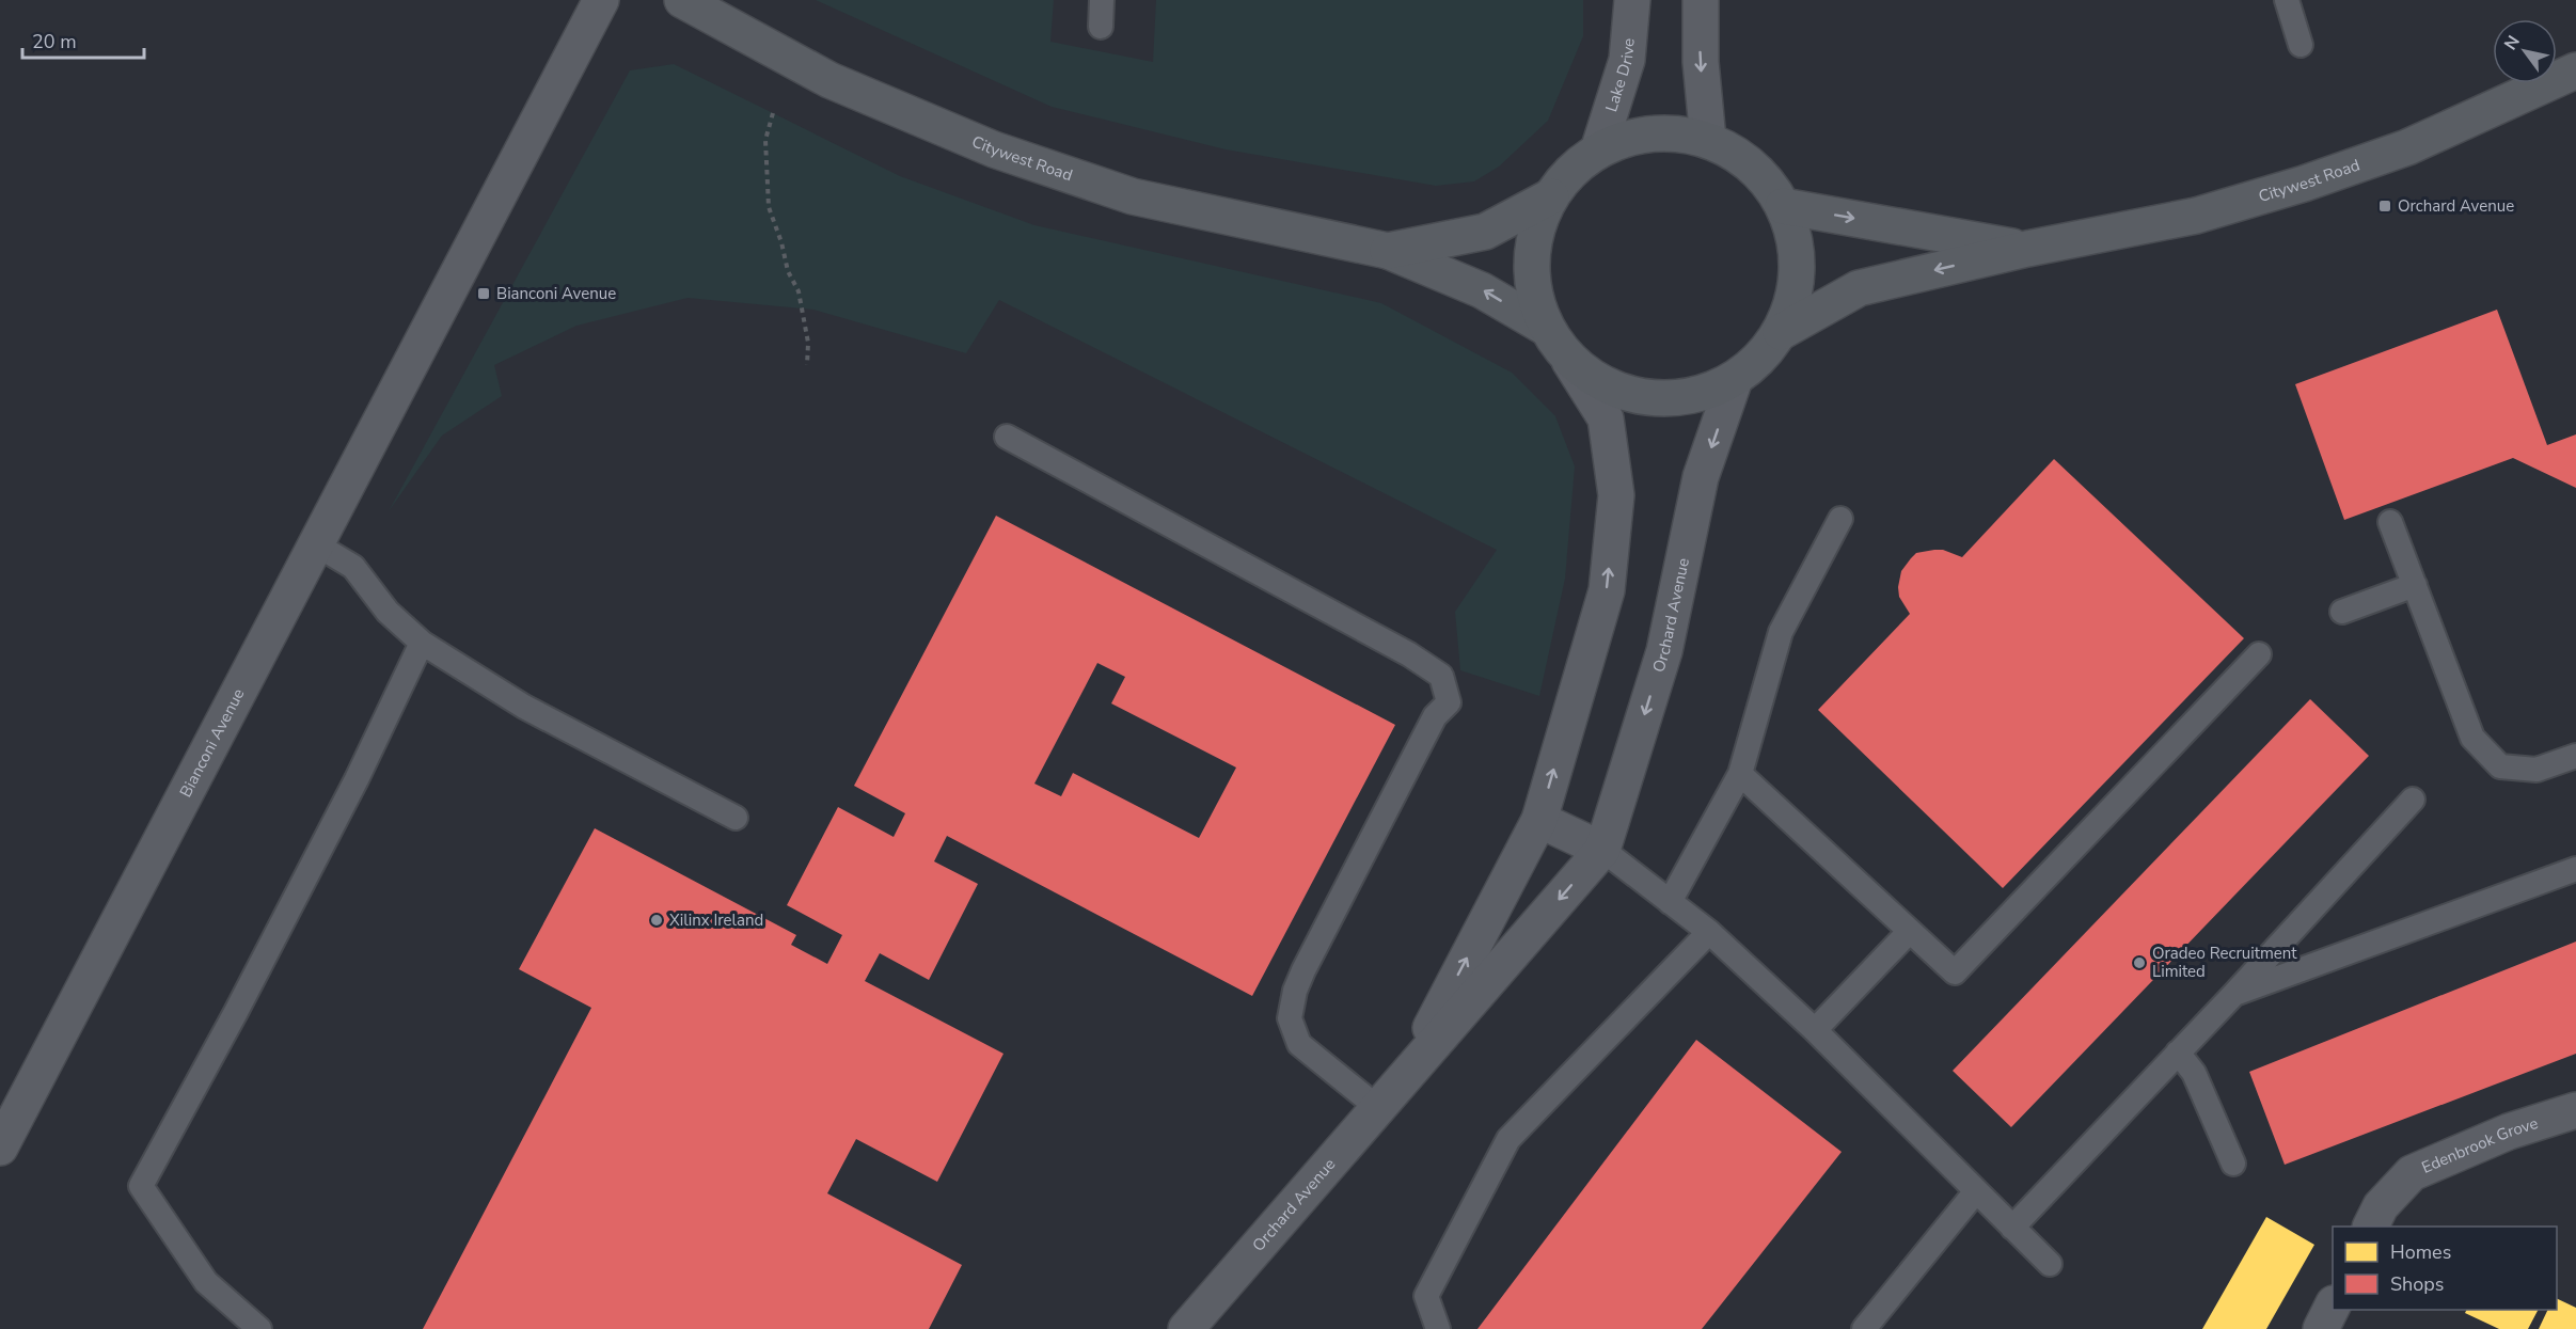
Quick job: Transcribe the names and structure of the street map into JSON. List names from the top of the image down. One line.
{"streets":{"main road":["Citywest Road"],"street":["Lake Drive","Orchard Avenue","Bianconi Avenue","Edenbrook Grove"]},"places":{"transit":["Orchard Avenue","Bianconi Avenue"],"other":["Xilinx Ireland","Oradeo Recruitment Limited"]},"legend":["Homes","Shops"],"scale_bar":"20 m","north":"top left"}
